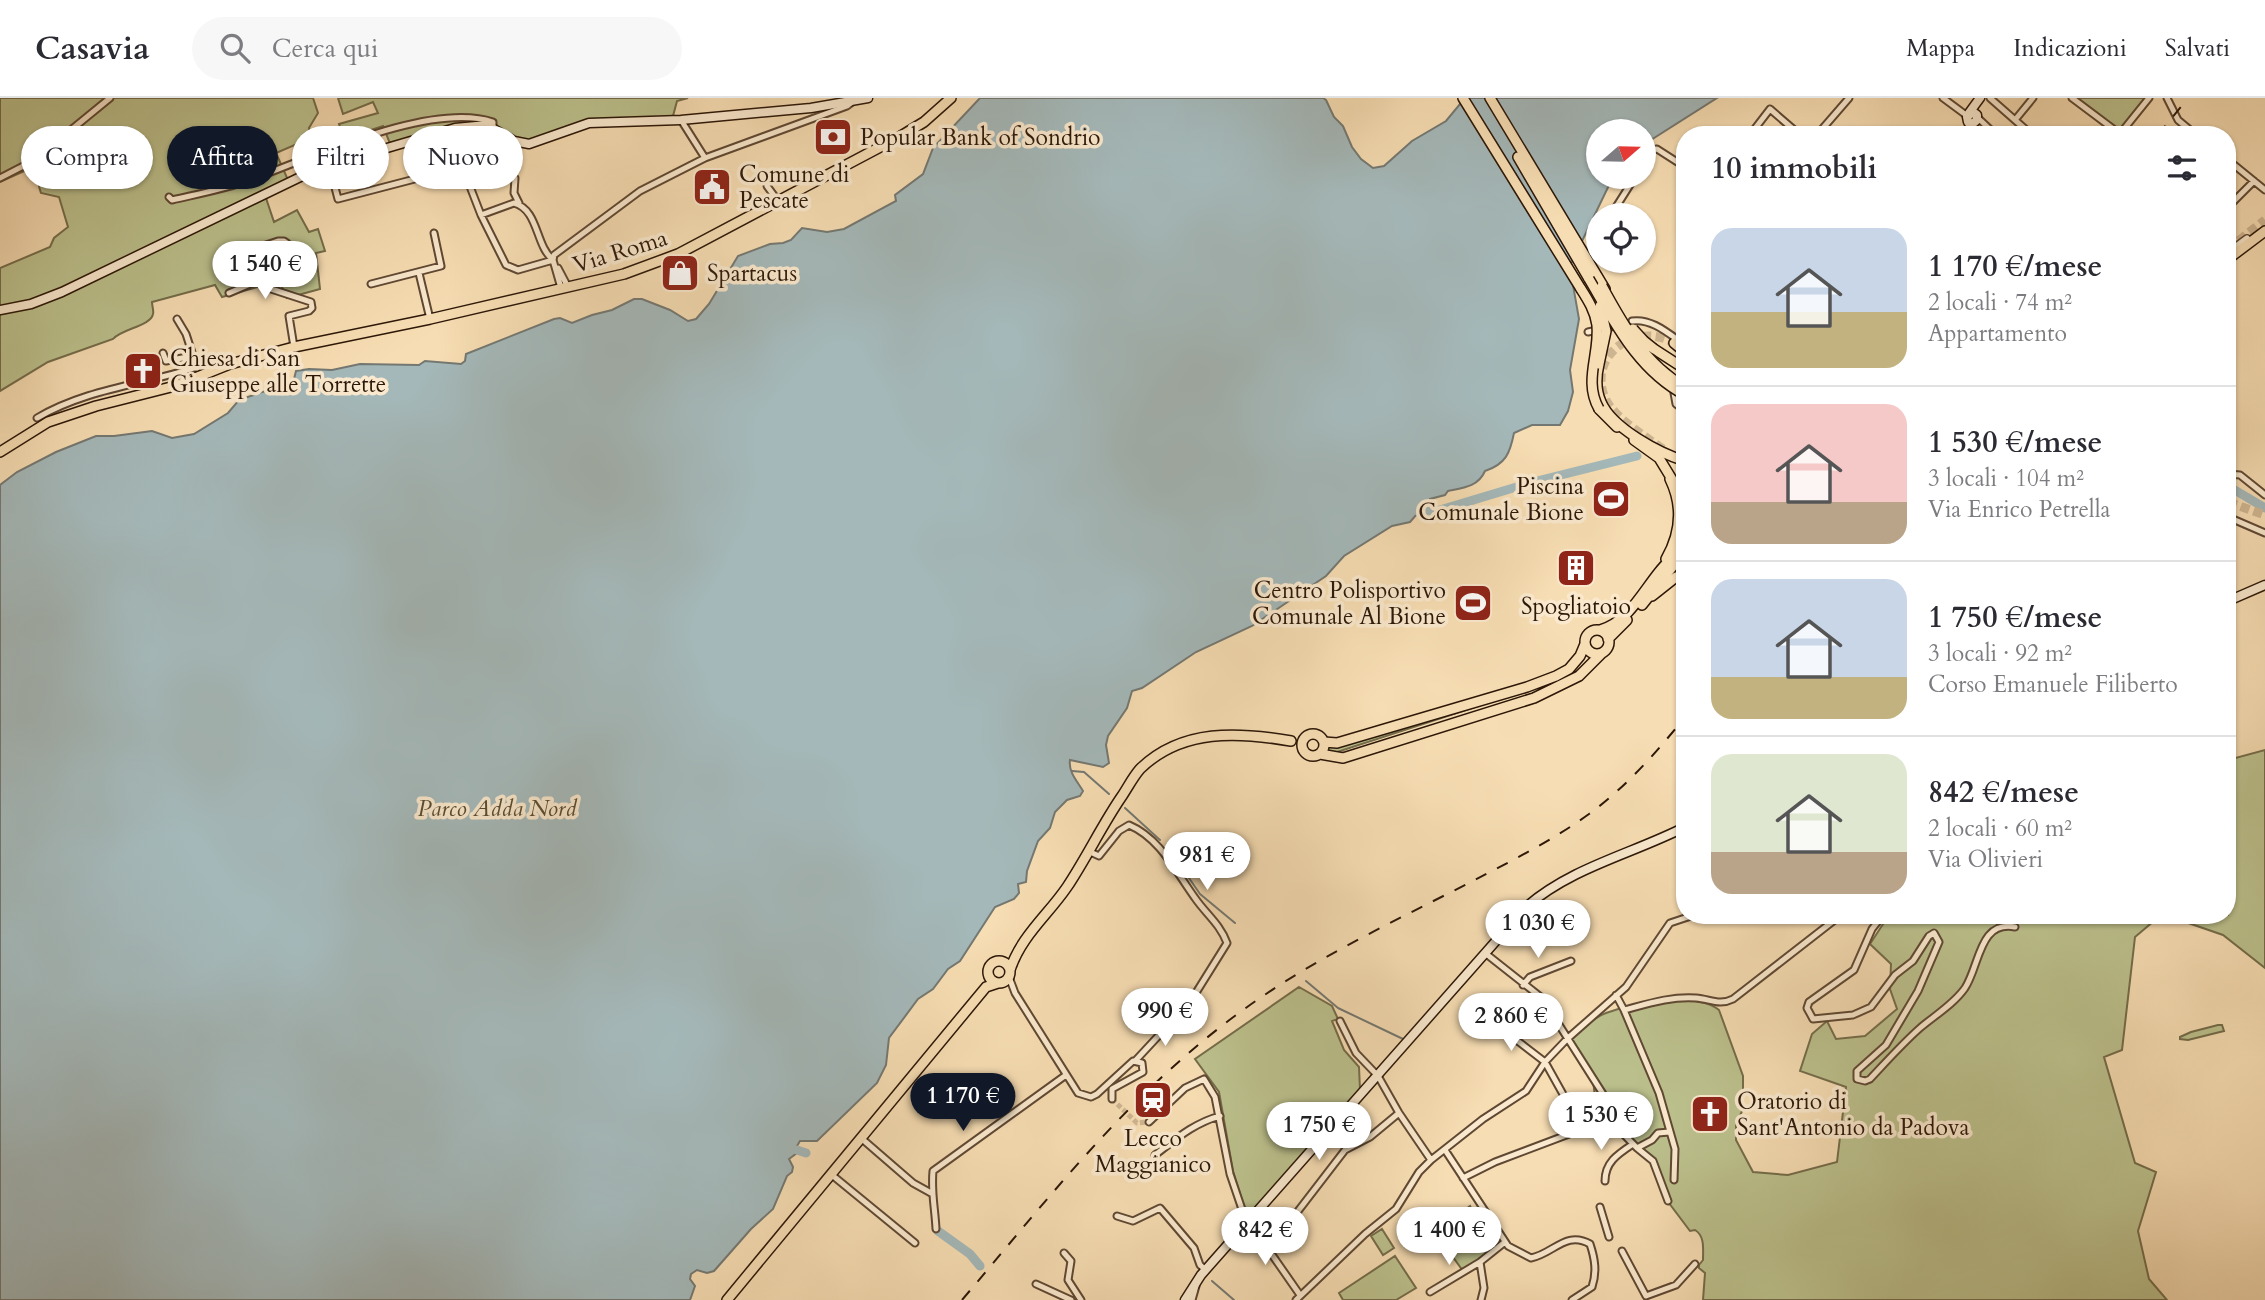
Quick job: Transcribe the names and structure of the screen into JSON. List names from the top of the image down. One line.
{"streets":{"main road":["Via Roma"]},"parks":["Parco Adda Nord"],"places":{"bank":["Popular Bank of Sondrio"],"public building":["Comune di Pescate"],"shop":["Spartacus"],"church":["Chiesa di San Giuseppe alle Torrette","Oratorio di Sant'Antonio da Padova"],"sports":["Piscina Comunale Bione","Centro Polisportivo Comunale Al Bione"],"building":["Spogliatoio"],"station":["Lecco Maggianico"]},"north":"right","page":{"header":"Casavia","search":"Cerca qui","nav":["Mappa","Indicazioni","Salvati"],"chip":["Compra","Affitta","Filtri","Nuovo"],"heading":"10 immobili","list":[{"name":"1 170 €/mese","note":"2 locali · 74 m² · Appartamento"},{"name":"1 530 €/mese","note":"3 locali · 104 m² · Via Enrico Petrella"},{"name":"1 750 €/mese","note":"3 locali · 92 m² · Corso Emanuele Filiberto"},{"name":"842 €/mese","note":"2 locali · 60 m² · Via Olivieri"}],"price":["1 540 €","981 €","1 030 €","990 €","2 860 €","1 170 €","1 530 €","1 750 €","842 €","1 400 €"]}}
